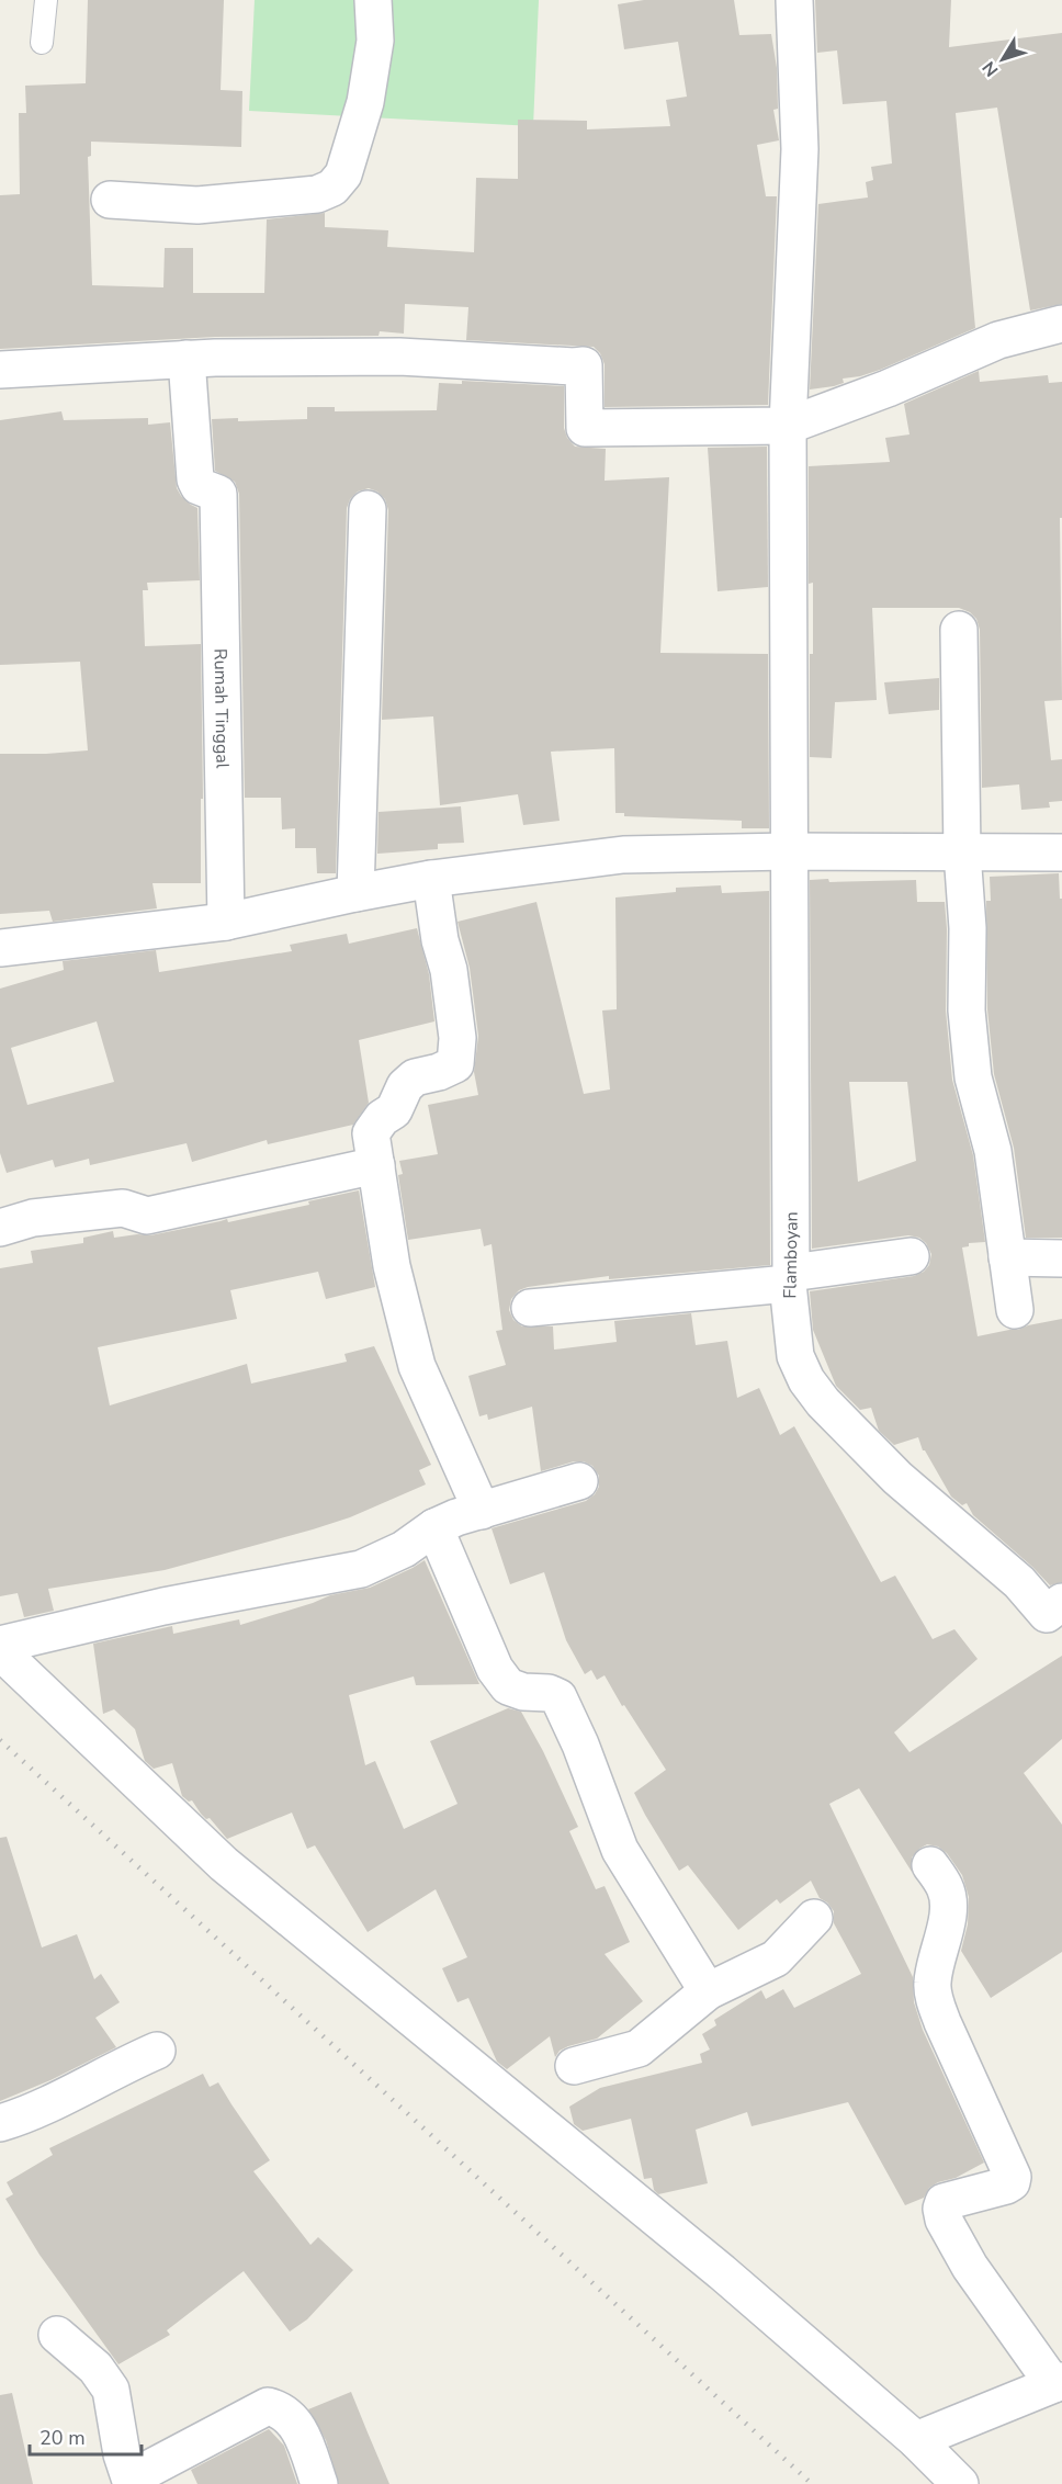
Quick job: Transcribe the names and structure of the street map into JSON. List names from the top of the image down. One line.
{"streets":{"street":["Rumah Tinggal","Flamboyan"]},"scale_bar":"20 m","north":"bottom left"}
